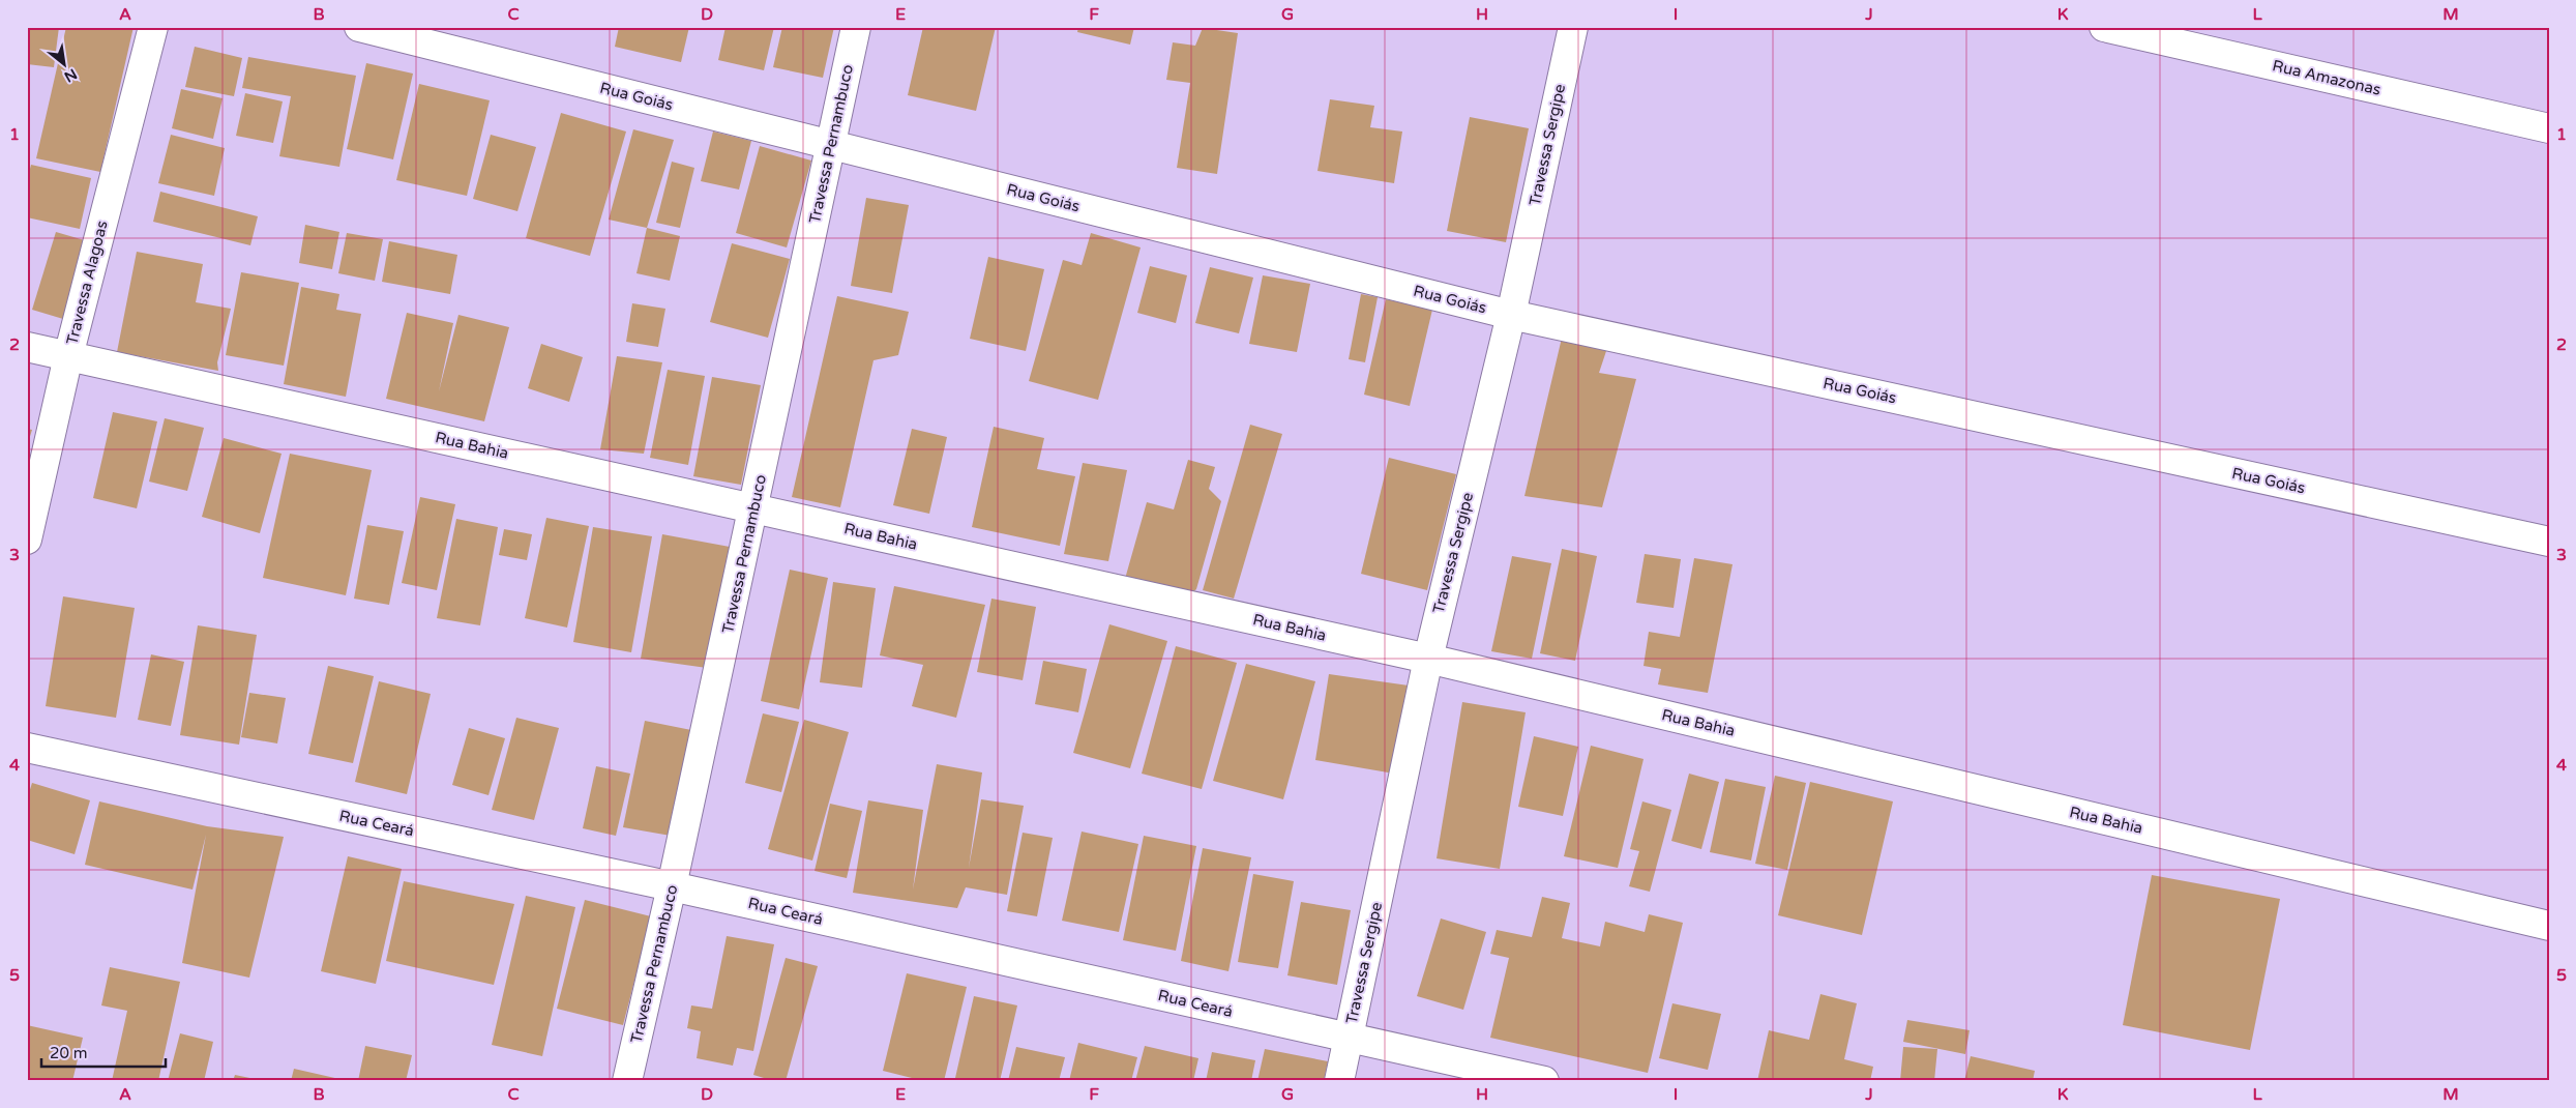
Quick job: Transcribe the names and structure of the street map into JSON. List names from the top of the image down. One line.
{"streets":{"street":["Rua Amazonas","Rua Goiás","Travessa Pernambuco","Travessa Sergipe","Travessa Alagoas","Rua Bahia","Rua Ceará"]},"crossings":[["Rua Goiás","Travessa Pernambuco"],["Rua Goiás","Travessa Sergipe"],["Travessa Pernambuco","Rua Bahia"],["Travessa Pernambuco","Rua Ceará"],["Travessa Sergipe","Rua Bahia"],["Travessa Sergipe","Rua Ceará"],["Travessa Alagoas","Rua Bahia"]],"scale_bar":"20 m","north":"bottom right","grid":{"columns":["A","B","C","D","E","F","G","H","I","J","K","L","M"],"rows":["1","2","3","4","5"]}}
